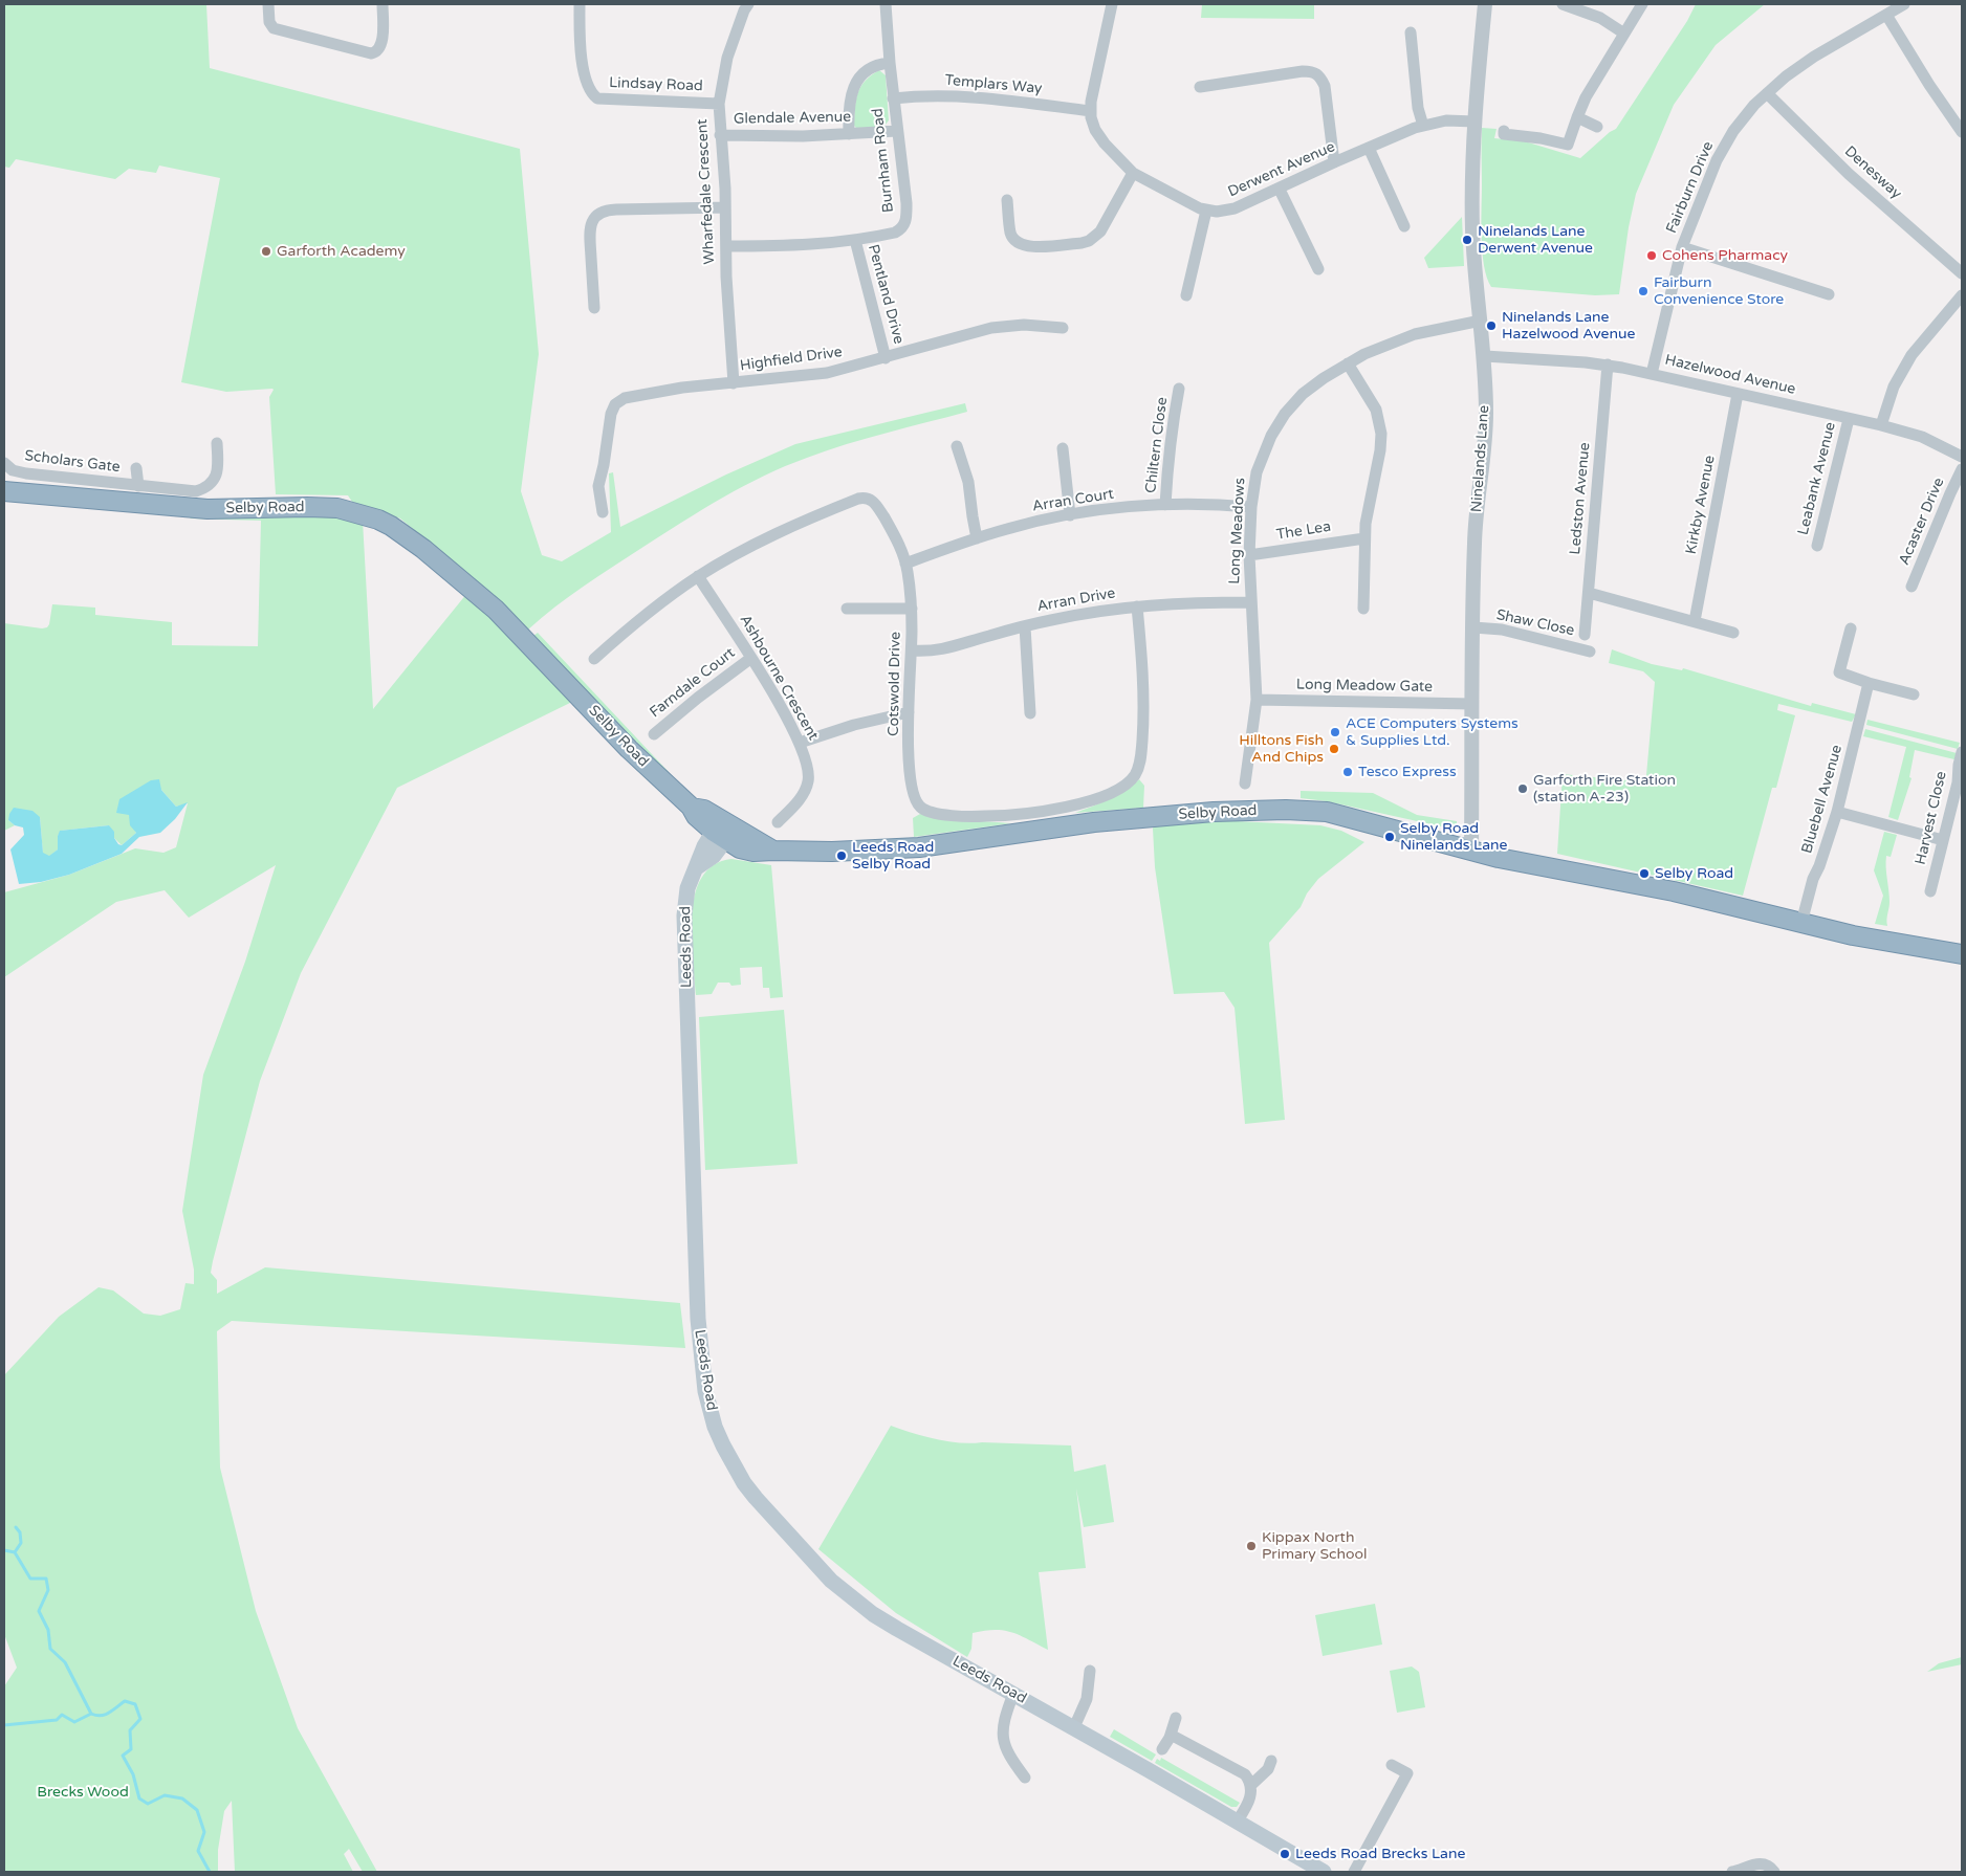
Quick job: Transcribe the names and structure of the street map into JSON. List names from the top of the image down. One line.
{"streets":{"highway":["Selby Road"],"main road":["Leeds Road"],"street":["Lindsay Road","Templars Way","Glendale Avenue","Burnham Road","Derwent Avenue","Denesway","Fairburn Drive","Wharfedale Crescent","Pentland Drive","Highfield Drive","Hazelwood Avenue","Chiltern Close","Ninelands Lane","Scholars Gate","Leabank Avenue","Ledston Avenue","Arran Court","Kirkby Avenue","Acaster Drive","Long Meadows","The Lea","Arran Drive","Shaw Close","Ashbourne Crescent","Farndale Court","Cotswold Drive","Long Meadow Gate","Bluebell Avenue","Harvest Close"]},"crossings":[["Lindsay Road","Wharfedale Crescent"],["Templars Way","Burnham Road"],["Templars Way","Derwent Avenue"],["Glendale Avenue","Burnham Road"],["Glendale Avenue","Wharfedale Crescent"],["Burnham Road","Wharfedale Crescent"],["Burnham Road","Pentland Drive"],["Derwent Avenue","Ninelands Lane"],["Denesway","Fairburn Drive"],["Fairburn Drive","Hazelwood Avenue"],["Wharfedale Crescent","Highfield Drive"],["Pentland Drive","Highfield Drive"],["Hazelwood Avenue","Ninelands Lane"],["Hazelwood Avenue","Leabank Avenue"],["Hazelwood Avenue","Ledston Avenue"],["Hazelwood Avenue","Kirkby Avenue"],["Chiltern Close","Arran Court"],["Ninelands Lane","Selby Road"],["Ninelands Lane","Long Meadows"],["Ninelands Lane","Shaw Close"],["Ninelands Lane","Long Meadow Gate"],["Arran Court","Long Meadows"],["Arran Court","Cotswold Drive"],["Selby Road","Bluebell Avenue"],["Selby Road","Leeds Road"],["Long Meadows","The Lea"],["Long Meadows","Arran Drive"],["Long Meadows","Long Meadow Gate"],["Arran Drive","Cotswold Drive"],["Ashbourne Crescent","Farndale Court"],["Ashbourne Crescent","Cotswold Drive"]],"parks":["Brecks Wood"],"places":["Ninelands Lane Derwent Avenue","Garforth Academy","Cohens Pharmacy","Fairburn Convenience Store","Ninelands Lane Hazelwood Avenue","ACE Computers Systems & Supplies Ltd.","Hilltons Fish And Chips","Tesco Express","Garforth Fire Station (station A-23)","Selby Road Ninelands Lane","Leeds Road Selby Road","Selby Road","Kippax North Primary School","Leeds Road Brecks Lane"]}
